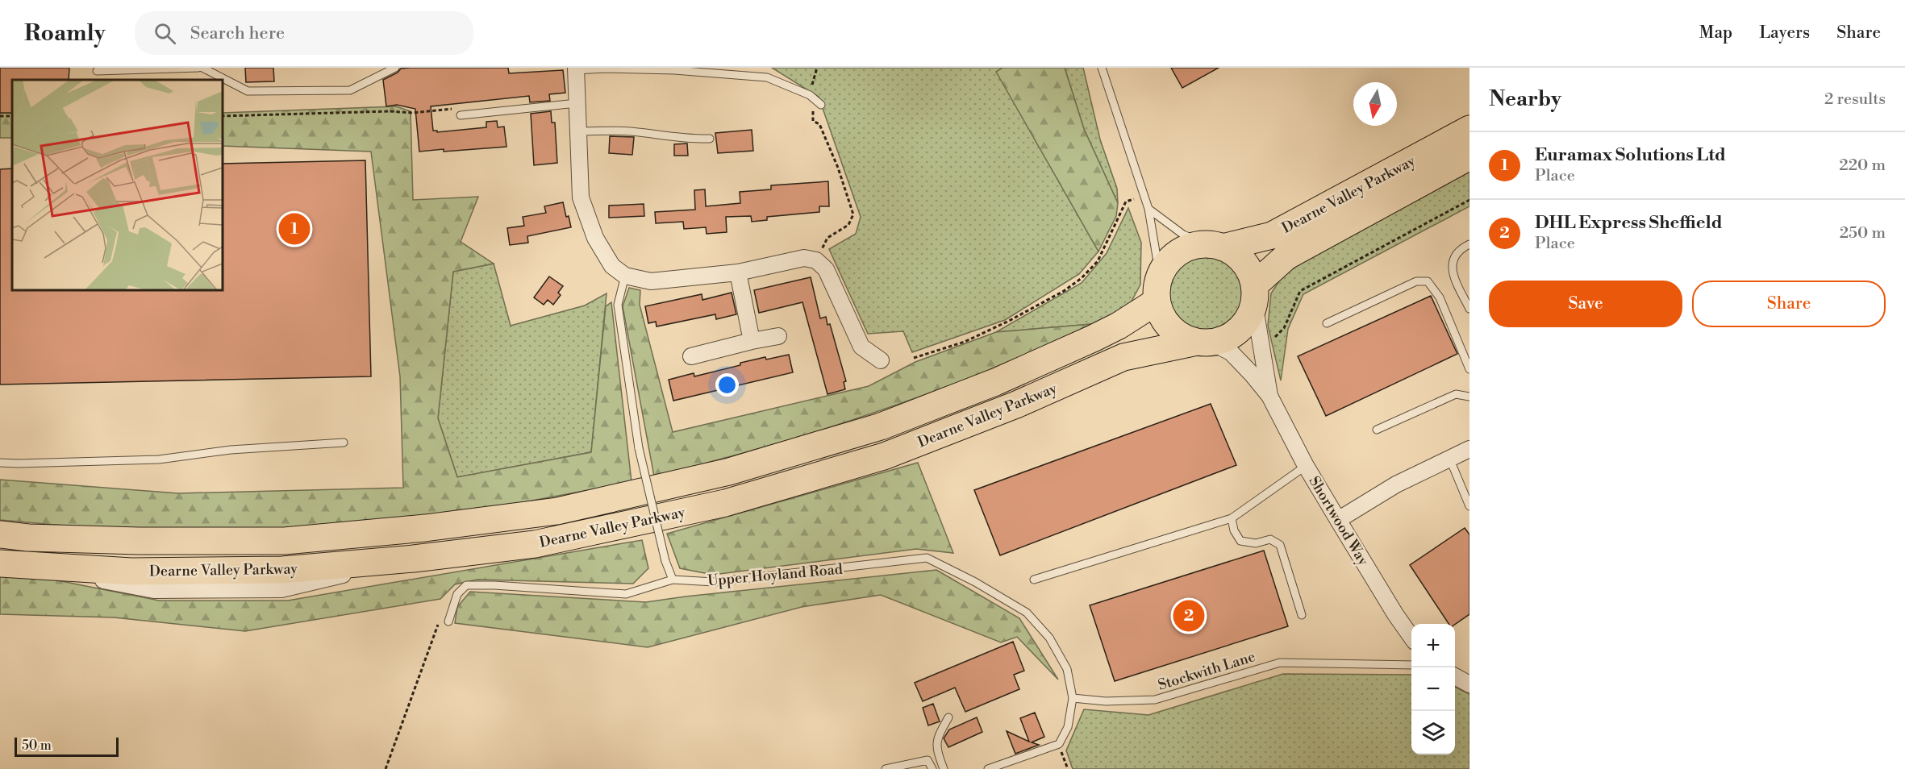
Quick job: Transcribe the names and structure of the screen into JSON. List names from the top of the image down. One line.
{"streets":{"highway":["Dearne Valley Parkway"],"street":["Shortwood Way"],"lane":["Upper Hoyland Road","Stockwith Lane"]},"crossings":[["Dearne Valley Parkway","Shortwood Way"],["Upper Hoyland Road","Stockwith Lane"]],"scale_bar":"50 m","north":"bottom","page":{"header":"Roamly","search":"Search here","nav":["Map","Layers","Share"],"heading":["Nearby","2 results"],"list":[{"mark":"1","name":"Euramax Solutions Ltd","note":"Place","value":"220 m"},{"mark":"2","name":"DHL Express Sheffield","note":"Place","value":"250 m"}],"pins":["1","2"],"buttons":["Save","Share"],"map_buttons":["+","−"],"scale":"50 m"}}
